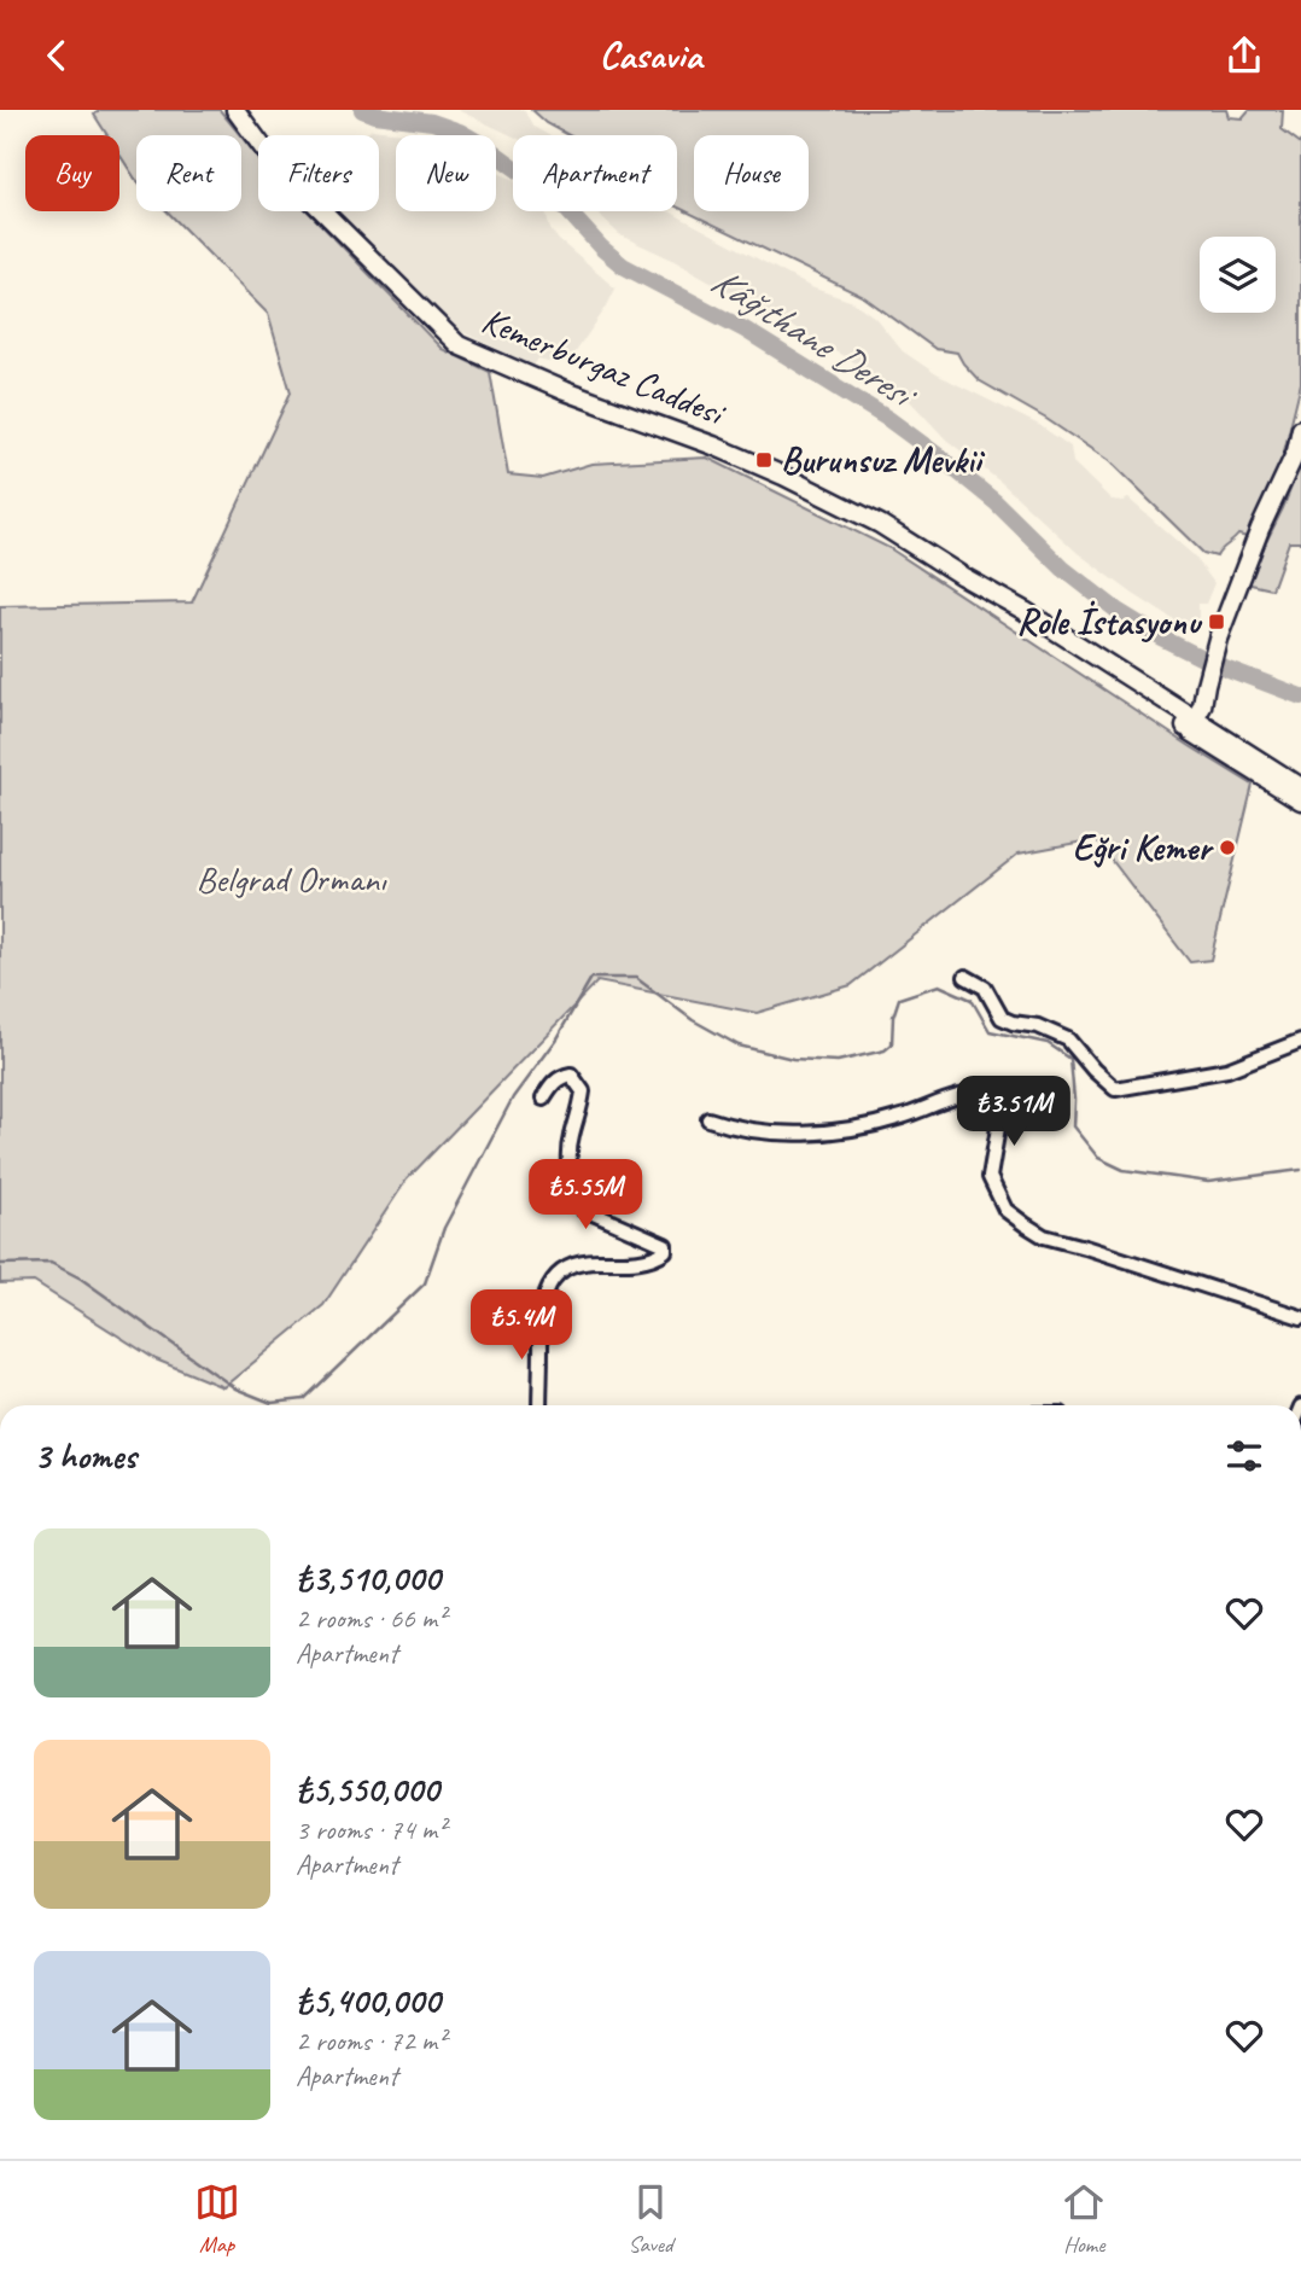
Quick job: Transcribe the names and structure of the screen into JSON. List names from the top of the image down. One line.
{"streets":{"main road":["Kemerburgaz Caddesi"]},"water":["Kâğıthane Deresi"],"parks":["Belgrad Ormanı"],"places":{"transit":["Burunsuz Mevkii","Role İstasyonu"],"other":["Eğri Kemer"]},"page":{"header":"Casavia","chip":["Buy","Rent","Filters","New","Apartment","House"],"price":["₺3.51M","₺5.55M","₺5.4M"],"heading":"3 homes","list":[{"name":"₺3,510,000","note":"2 rooms · 66 m² · Apartment"},{"name":"₺5,550,000","note":"3 rooms · 74 m² · Apartment"},{"name":"₺5,400,000","note":"2 rooms · 72 m² · Apartment"}],"tabs":["Map","Saved","Home"]}}
